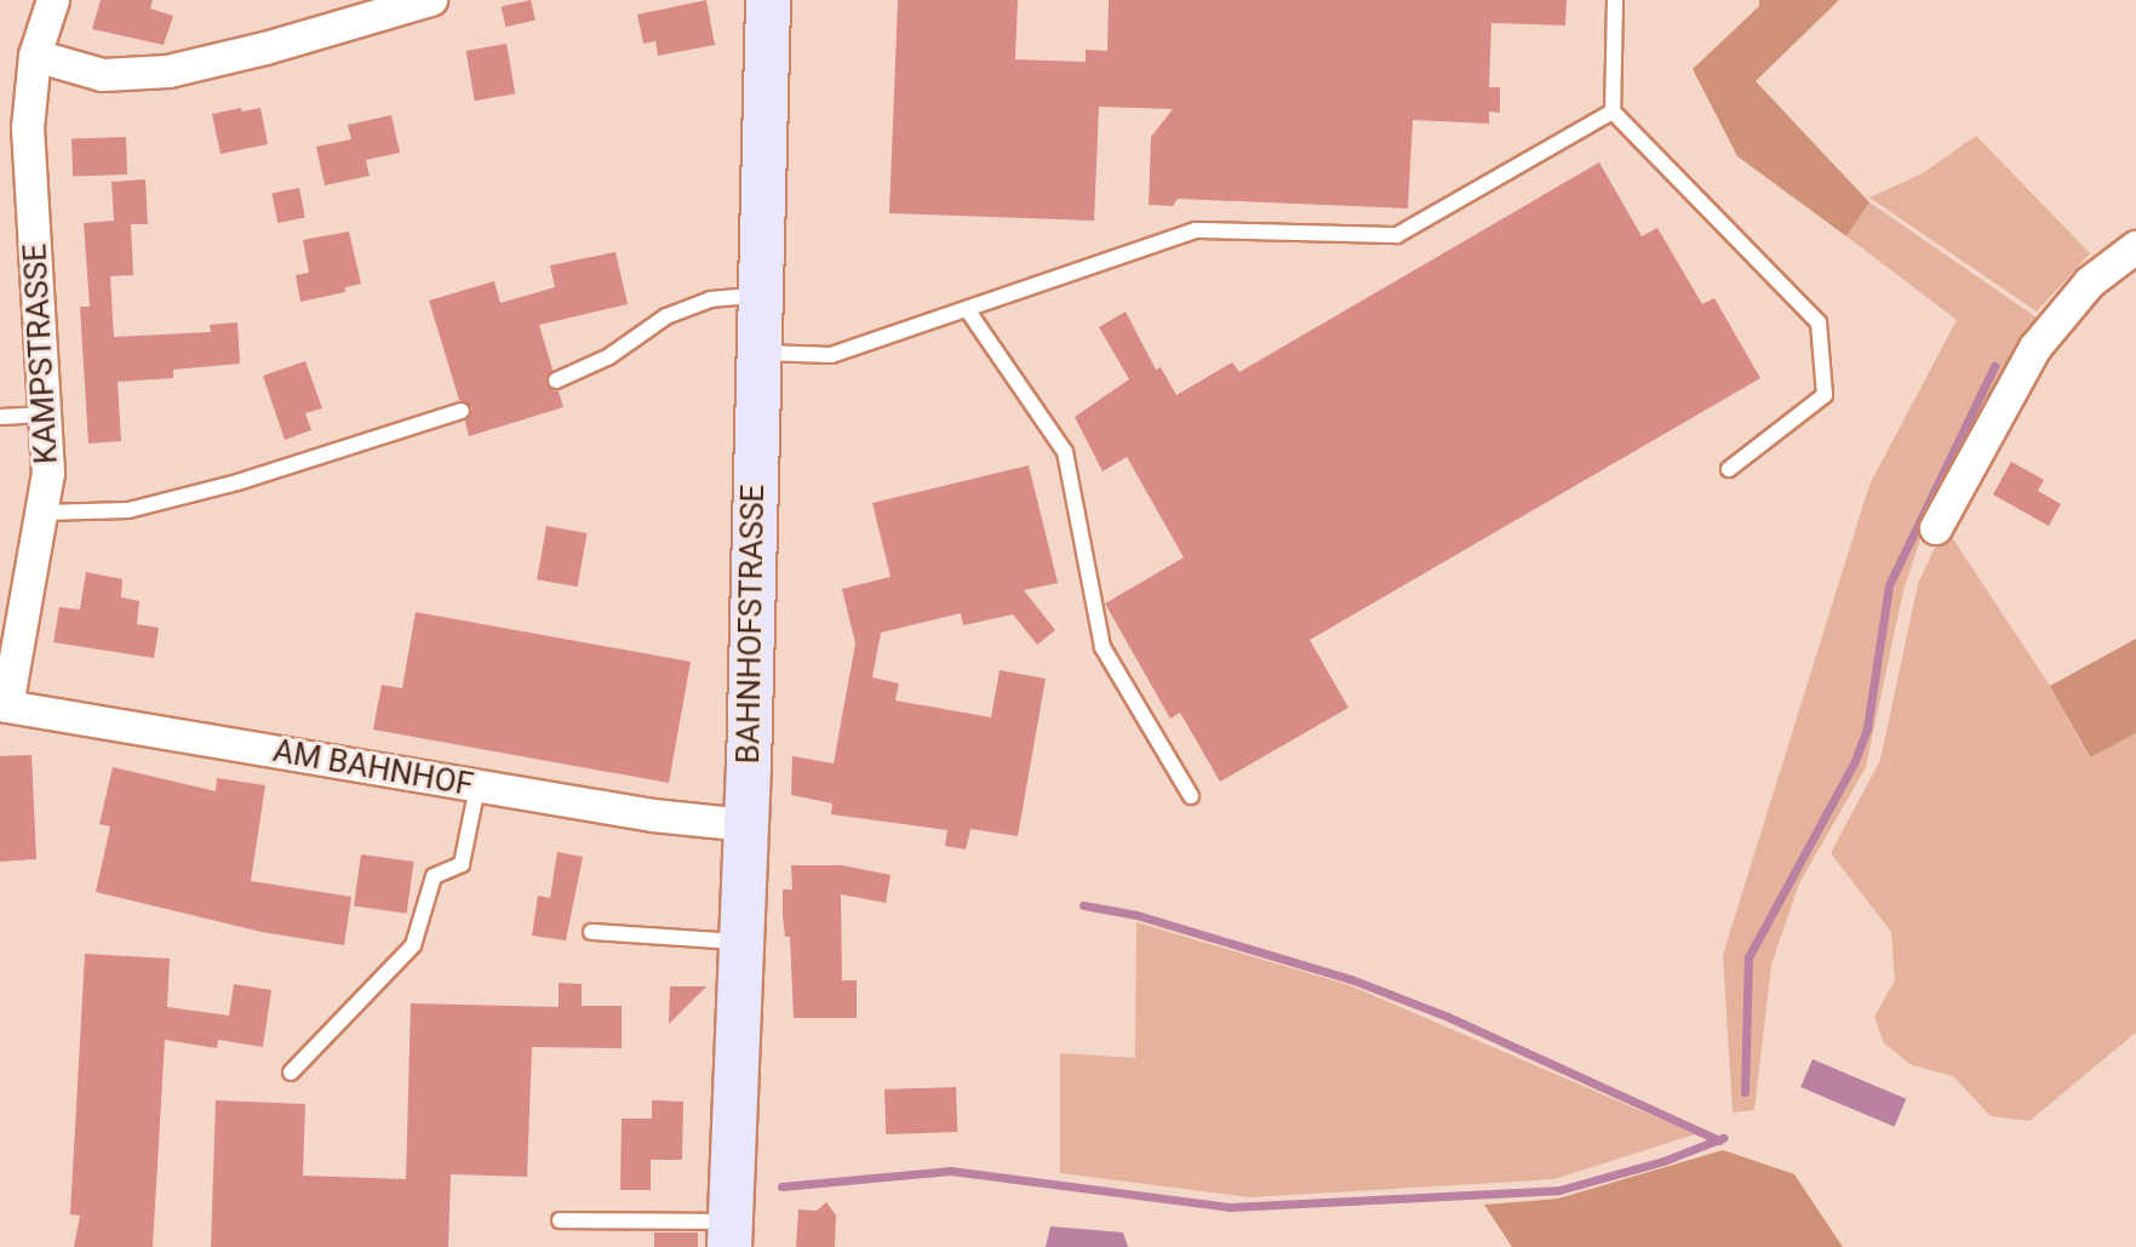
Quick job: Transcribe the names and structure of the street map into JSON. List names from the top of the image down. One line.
{"streets":{"main road":["BAHNHOFSTRASSE"],"street":["KAMPSTRASSE","AM BAHNHOF"]},"crossings":[["KAMPSTRASSE","AM BAHNHOF"],["BAHNHOFSTRASSE","AM BAHNHOF"]]}
